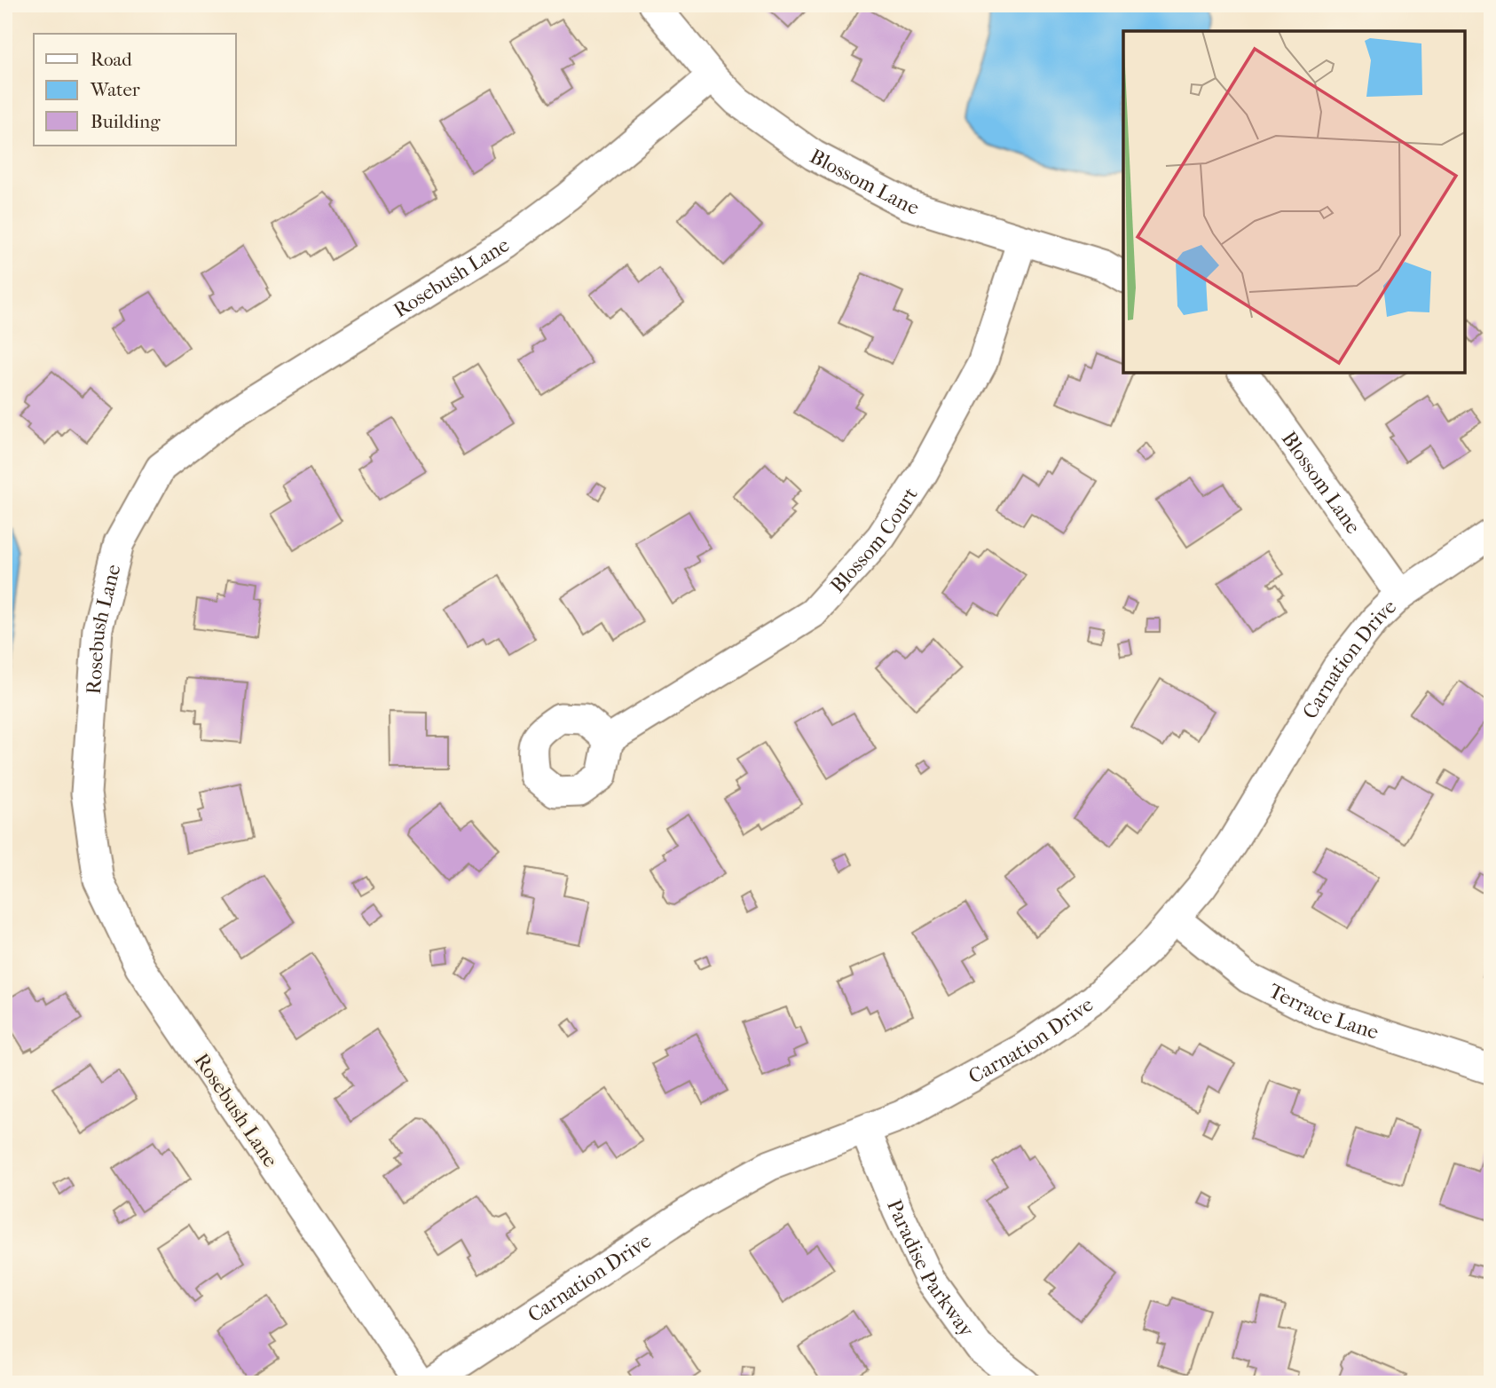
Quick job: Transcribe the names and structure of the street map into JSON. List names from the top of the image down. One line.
{"streets":{"street":["Blossom Lane","Rosebush Lane","Blossom Court","Carnation Drive","Terrace Lane","Paradise Parkway"]},"crossings":[["Blossom Lane","Rosebush Lane"],["Blossom Lane","Blossom Court"],["Blossom Lane","Carnation Drive"],["Carnation Drive","Terrace Lane"],["Carnation Drive","Paradise Parkway"]],"legend":["Road","Water","Building"]}
